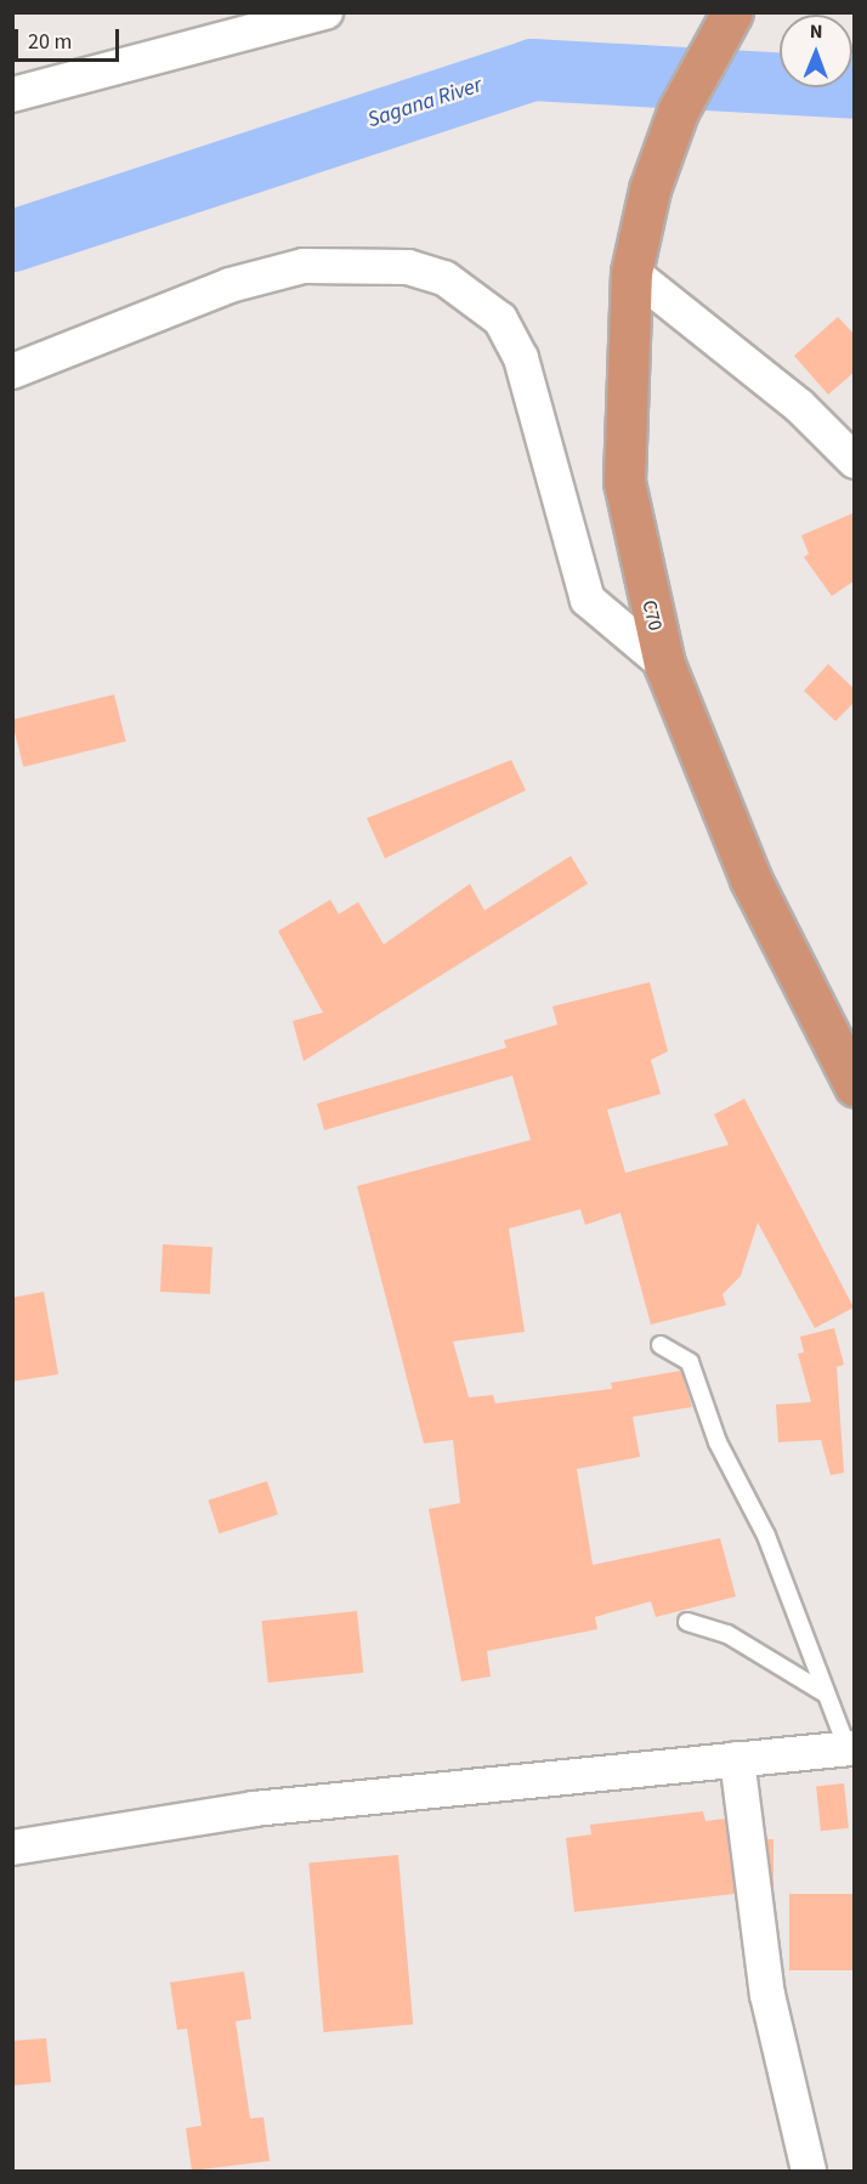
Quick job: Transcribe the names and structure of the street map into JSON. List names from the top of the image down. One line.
{"streets":{"highway":["C70"]},"water":["Sagana River"],"scale_bar":"20 m","north":"top"}
